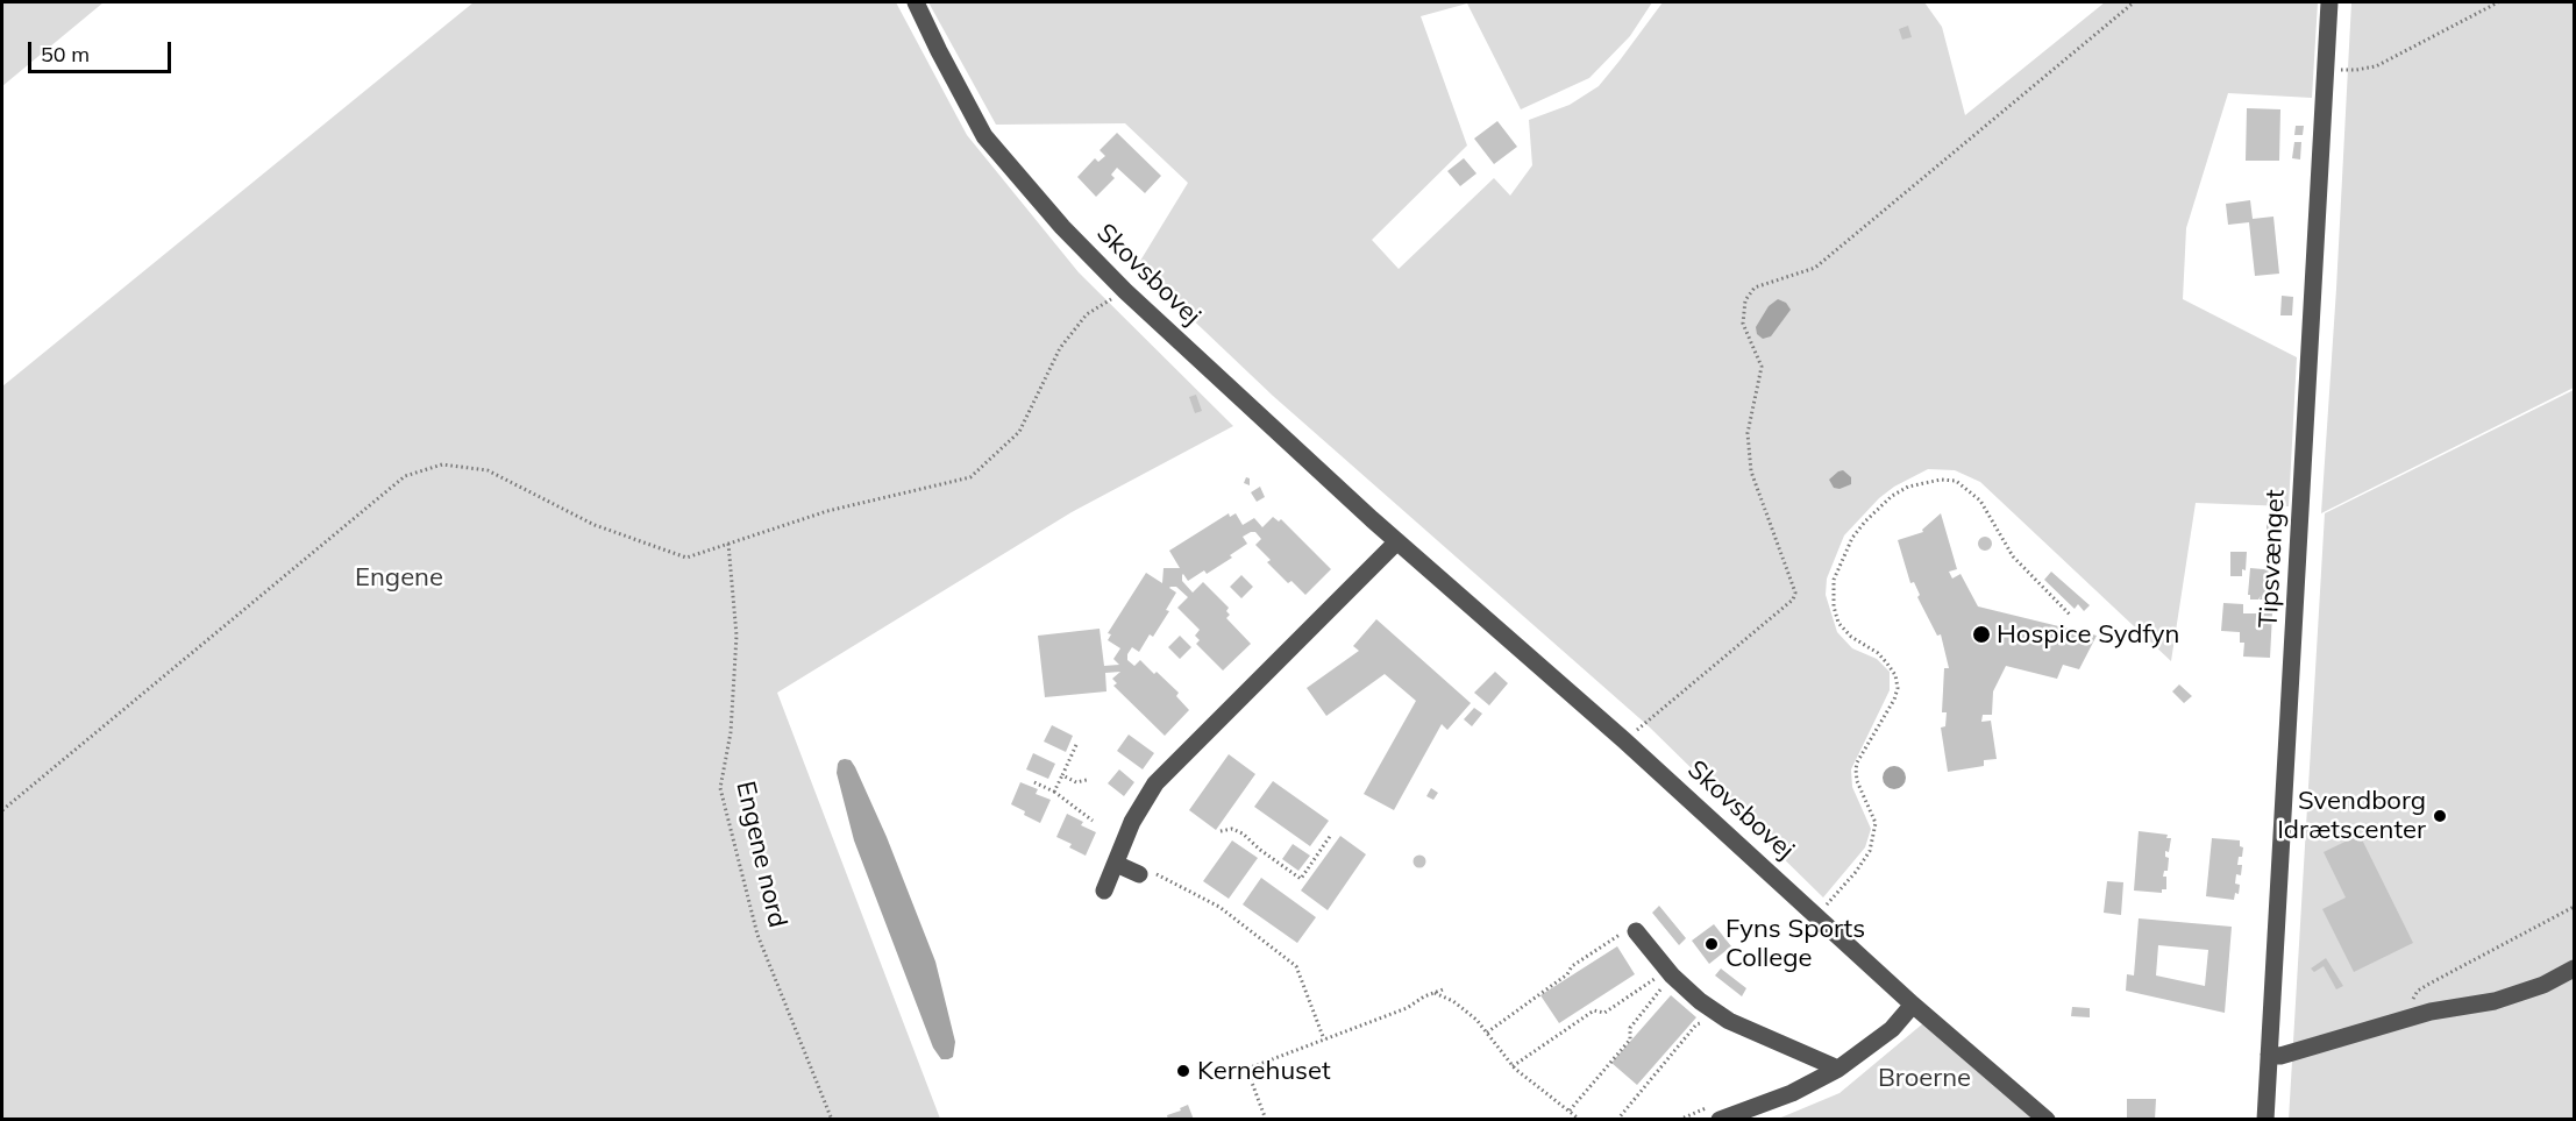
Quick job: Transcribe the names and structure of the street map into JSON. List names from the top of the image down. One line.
{"streets":{"street":["Skovsbovej","Tipsvænget"],"path":["Engene nord"]},"parks":["Engene","Broerne"],"places":["Hospice Sydfyn","Svendborg Idrætscenter","Fyns Sports College","Kernehuset"],"scale_bar":"50 m"}
